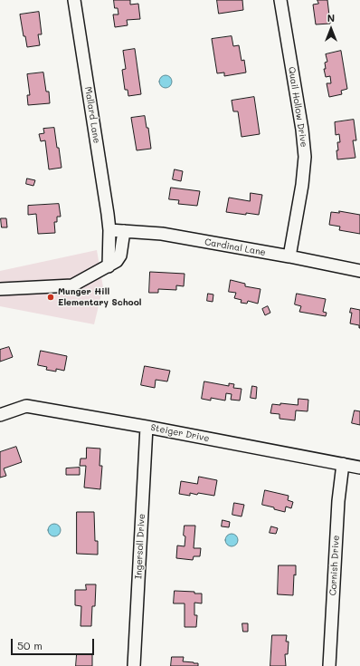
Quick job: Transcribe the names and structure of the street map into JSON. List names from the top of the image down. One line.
{"streets":{"street":["Quail Hollow Drive","Mallard Lane","Cardinal Lane","Steiger Drive","Ingersoll Drive","Cornish Drive"]},"crossings":[["Quail Hollow Drive","Cardinal Lane"],["Mallard Lane","Cardinal Lane"],["Steiger Drive","Ingersoll Drive"],["Steiger Drive","Cornish Drive"]],"places":["Munger Hill Elementary School"],"scale_bar":"50 m","north":"top"}
